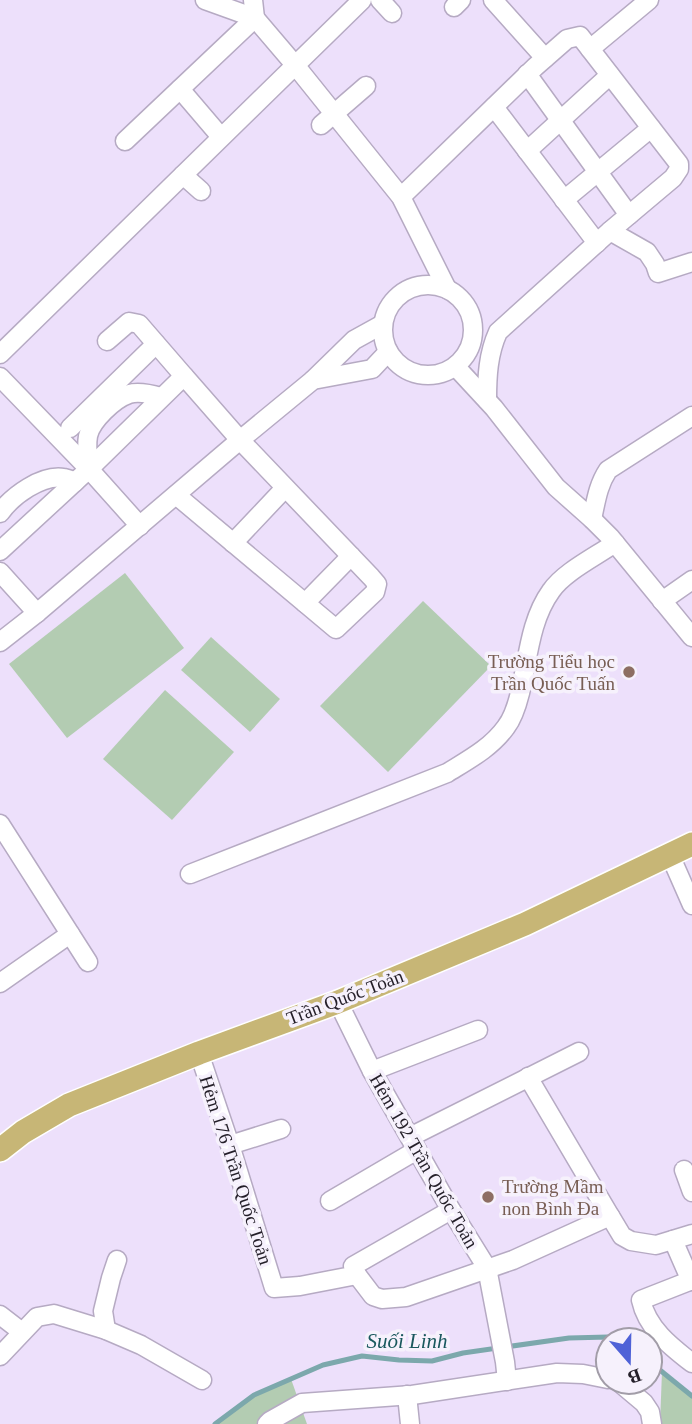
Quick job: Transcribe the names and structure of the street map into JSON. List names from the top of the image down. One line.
{"streets":{"main road":["Trần Quốc Toản"],"street":["Hẻm 192 Trần Quốc Toản","Hẻm 176 Trần Quốc Toản"]},"crossings":[["Trần Quốc Toản","Hẻm 192 Trần Quốc Toản"],["Trần Quốc Toản","Hẻm 176 Trần Quốc Toản"]],"water":["Suối Linh"],"places":["Trường Tiểu học Trần Quốc Tuấn","Trường Mầm non Bình Đa"],"north":"bottom"}
